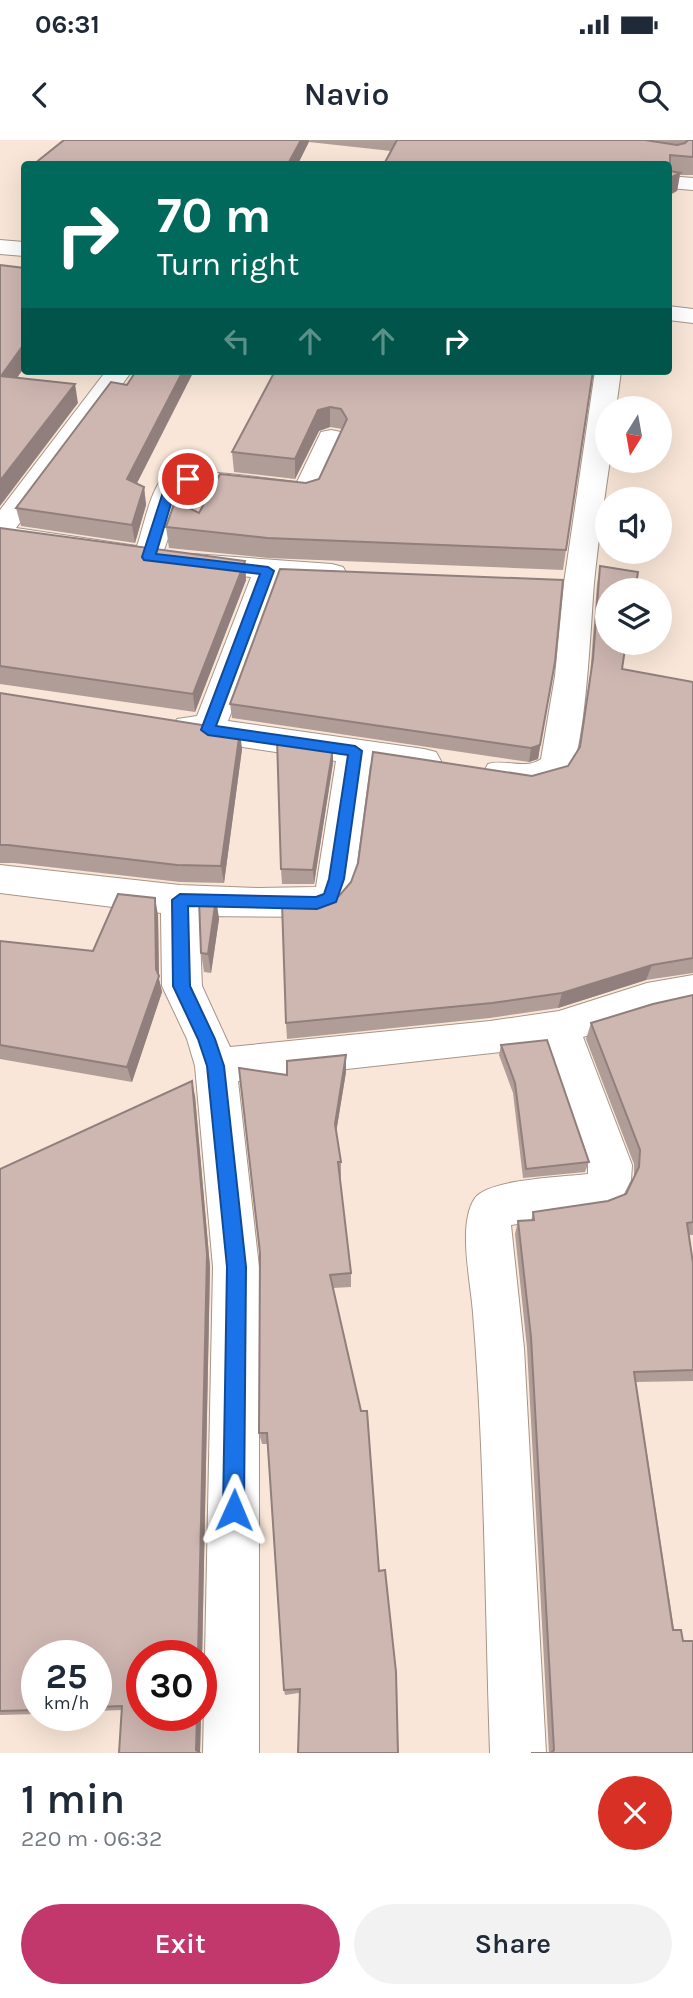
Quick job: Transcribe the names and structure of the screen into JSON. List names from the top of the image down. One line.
{"north":"bottom","page":{"status":"06:31","header":"Navio","turn":["70 m","Turn right"],"speed":"25 km/h","limit":"30","heading":["1 min","220 m · 06:32"],"buttons":["Exit","Share"]}}
